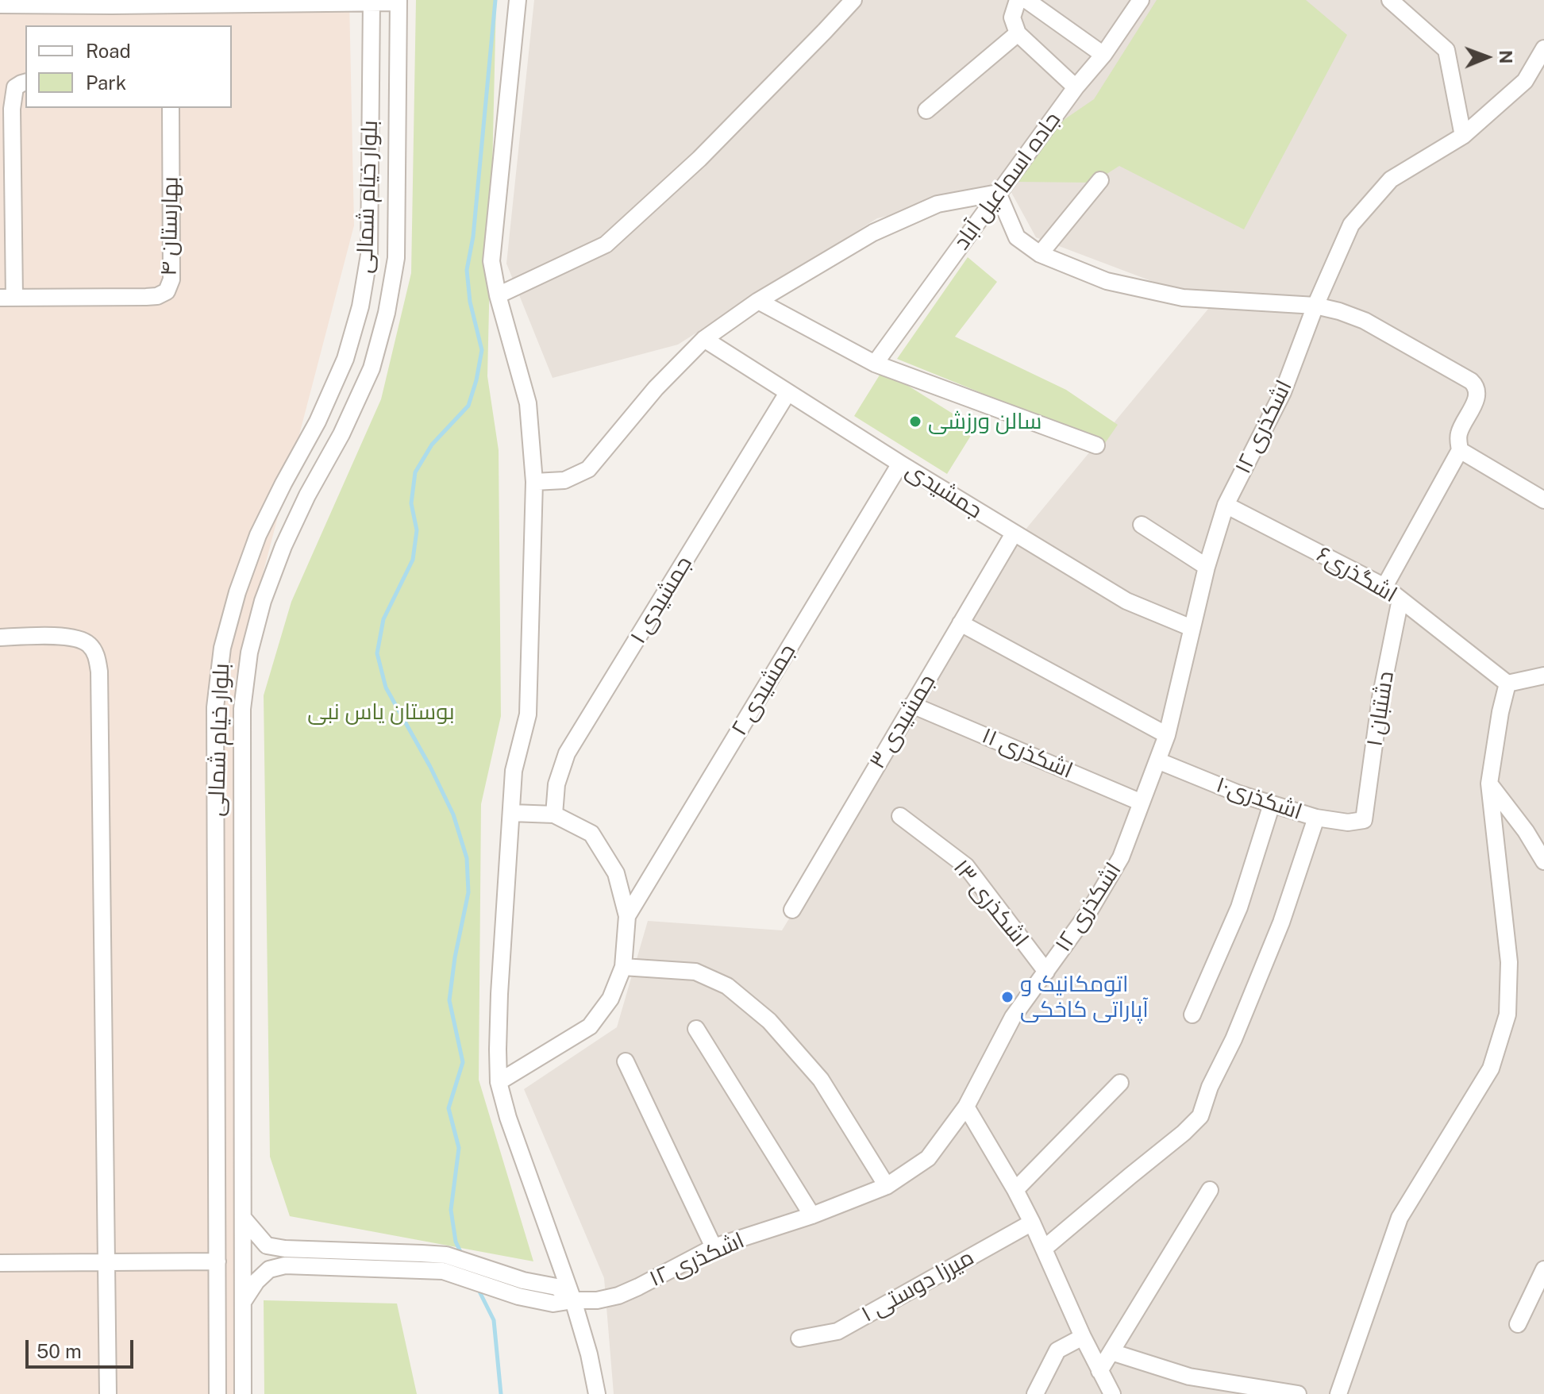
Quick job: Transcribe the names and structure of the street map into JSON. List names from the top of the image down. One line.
{"streets":{"street":["جاده اسماعیل آباد","بلوار خیام شمالی","بهارستان ۴","اشکذری ۱۲","جمشیدی","اشگذری۶","جمشیدی ۱","جمشیدی ۲","دشتبان ۱","جمشیدی ۳","اشکذری ۱۱","اشکذری۱۰","اشکذری ۱۳","میرزا دوستی ۱"]},"crossings":[["اشکذری ۱۲","جمشیدی"],["اشکذری ۱۲","اشگذری۶"],["اشکذری ۱۲","اشکذری ۱۱"],["اشکذری ۱۲","اشکذری۱۰"],["اشکذری ۱۲","اشکذری ۱۳"],["جمشیدی","جمشیدی ۱"],["جمشیدی","جمشیدی ۲"],["جمشیدی","جمشیدی ۳"],["اشگذری۶","دشتبان ۱"],["دشتبان ۱","اشکذری۱۰"],["جمشیدی ۳","اشکذری ۱۱"]],"parks":["بوستان یاس نبی"],"places":["سالن ورزشی","اتومکانیک و آپاراتی کاخکی"],"legend":["Road","Park"],"scale_bar":"50 m","north":"right"}
